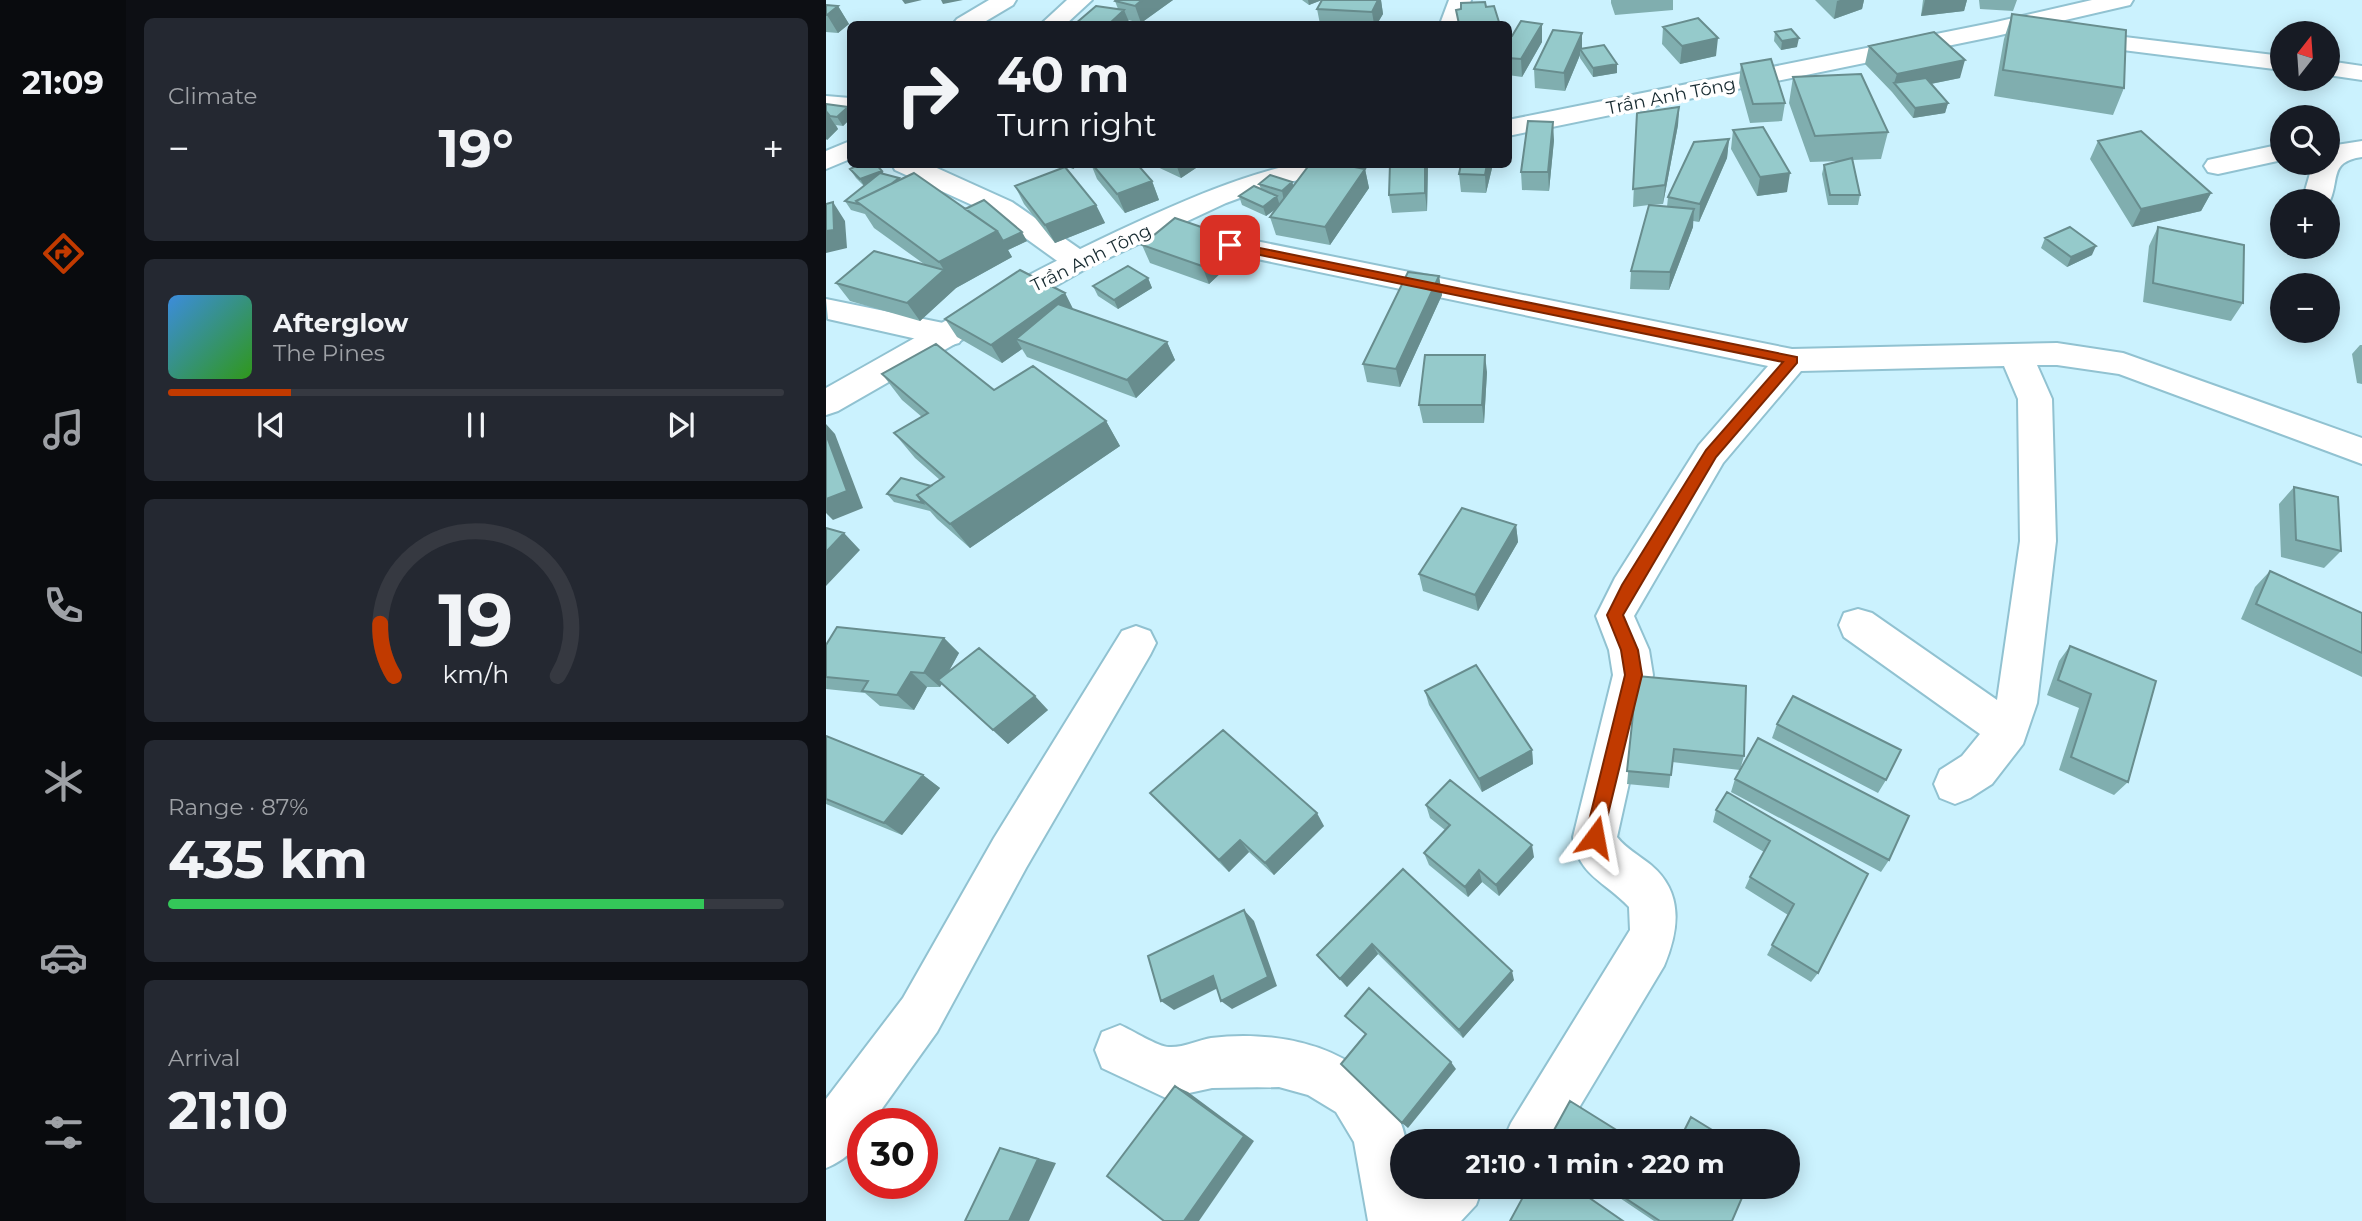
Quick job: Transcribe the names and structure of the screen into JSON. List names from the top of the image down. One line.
{"streets":{"street":["Trần Anh Tông"]},"north":"top","page":{"tabs":"21:09","tile":["Climate",["Range · 87%","435 km"],["Arrival","21:10"]],"map_buttons":["+","−"],"turn":["40 m","Turn right"],"heat":["−","19°","+"],"song":["Afterglow","The Pines"],"limit":"30","trip":"21:10 · 1 min · 220 m","gauge":["19","km/h"]}}
